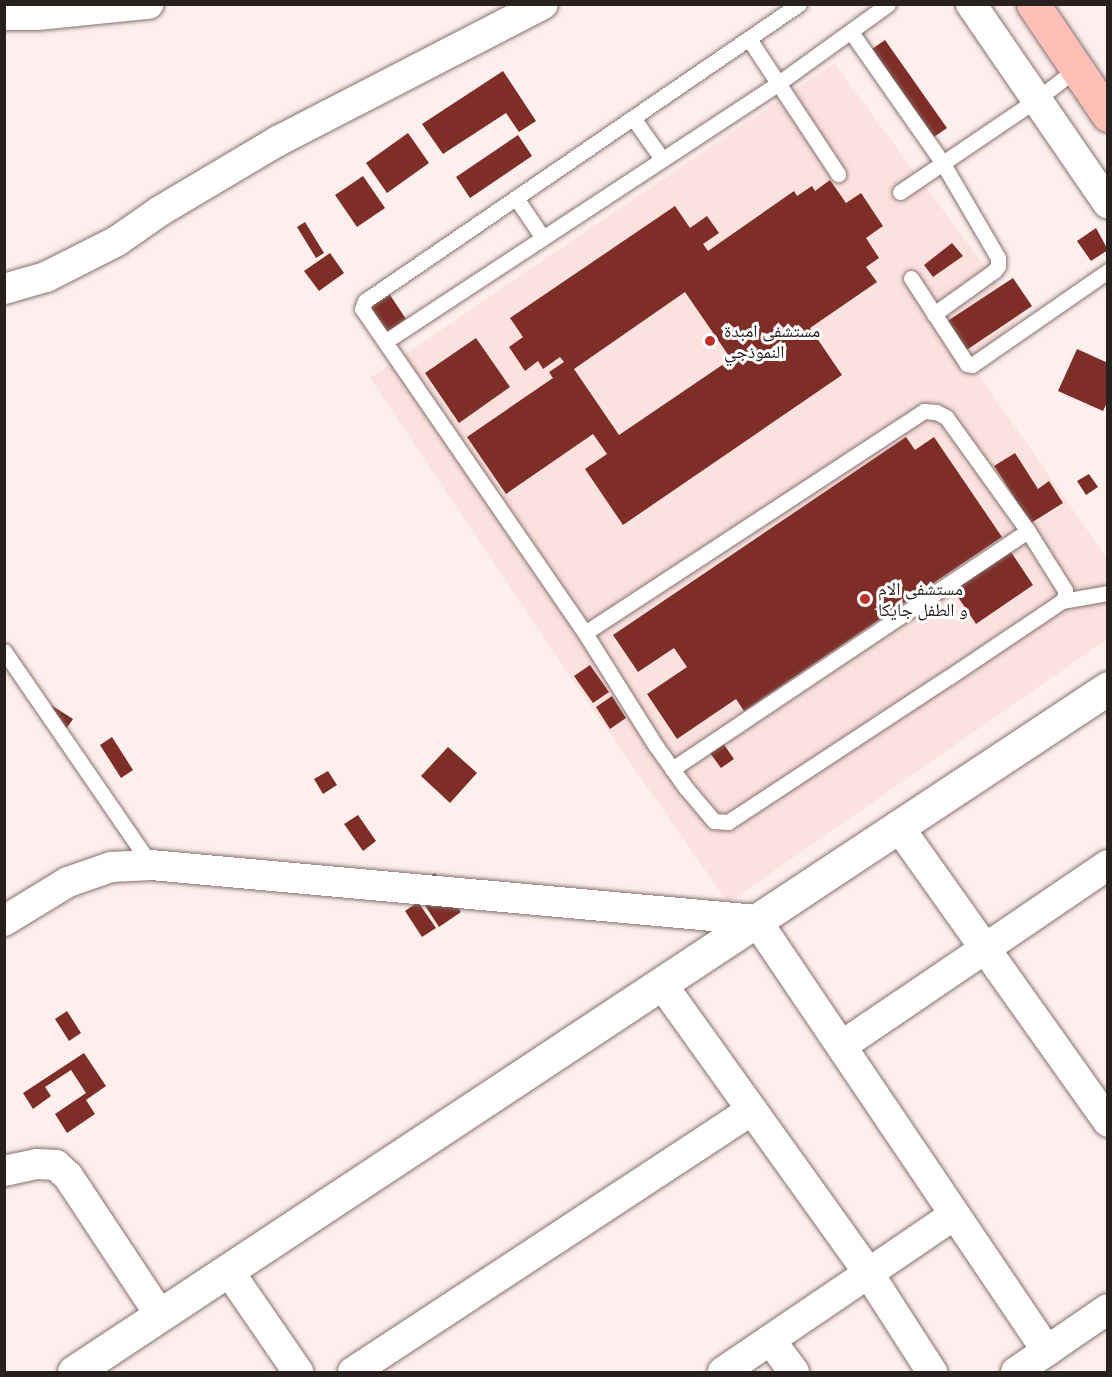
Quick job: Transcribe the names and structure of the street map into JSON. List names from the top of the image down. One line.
{"places":["مستشفى امبدة النموذجي","مستشفى الام و الطفل جايكا"]}
